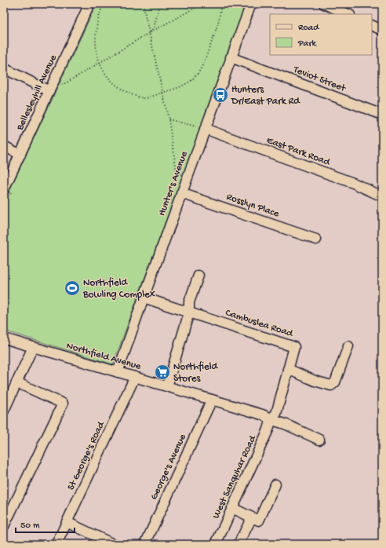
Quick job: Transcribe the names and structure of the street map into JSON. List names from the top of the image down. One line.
{"streets":{"street":["Teviot Street","Bellesleyhill Avenue","East Park Road","Hunter's Avenue","Rosslyn Place","Cambuslea Road","Northfield Avenue","St George's Road","George's Avenue","West Sanquhar Road"]},"crossings":[["Teviot Street","Hunter's Avenue"],["East Park Road","Hunter's Avenue"],["Hunter's Avenue","Rosslyn Place"],["Hunter's Avenue","Cambuslea Road"],["Hunter's Avenue","Northfield Avenue"],["Cambuslea Road","Northfield Avenue"],["Cambuslea Road","West Sanquhar Road"],["Northfield Avenue","St George's Road"],["Northfield Avenue","George's Avenue"],["Northfield Avenue","West Sanquhar Road"]],"places":{"bus stop":["Hunters Dr/East Park Rd"],"sports":["Northfield Bowling Complex"],"supermarket":["Northfield Stores"]},"legend":["Road","Park"],"scale_bar":"50 m"}
